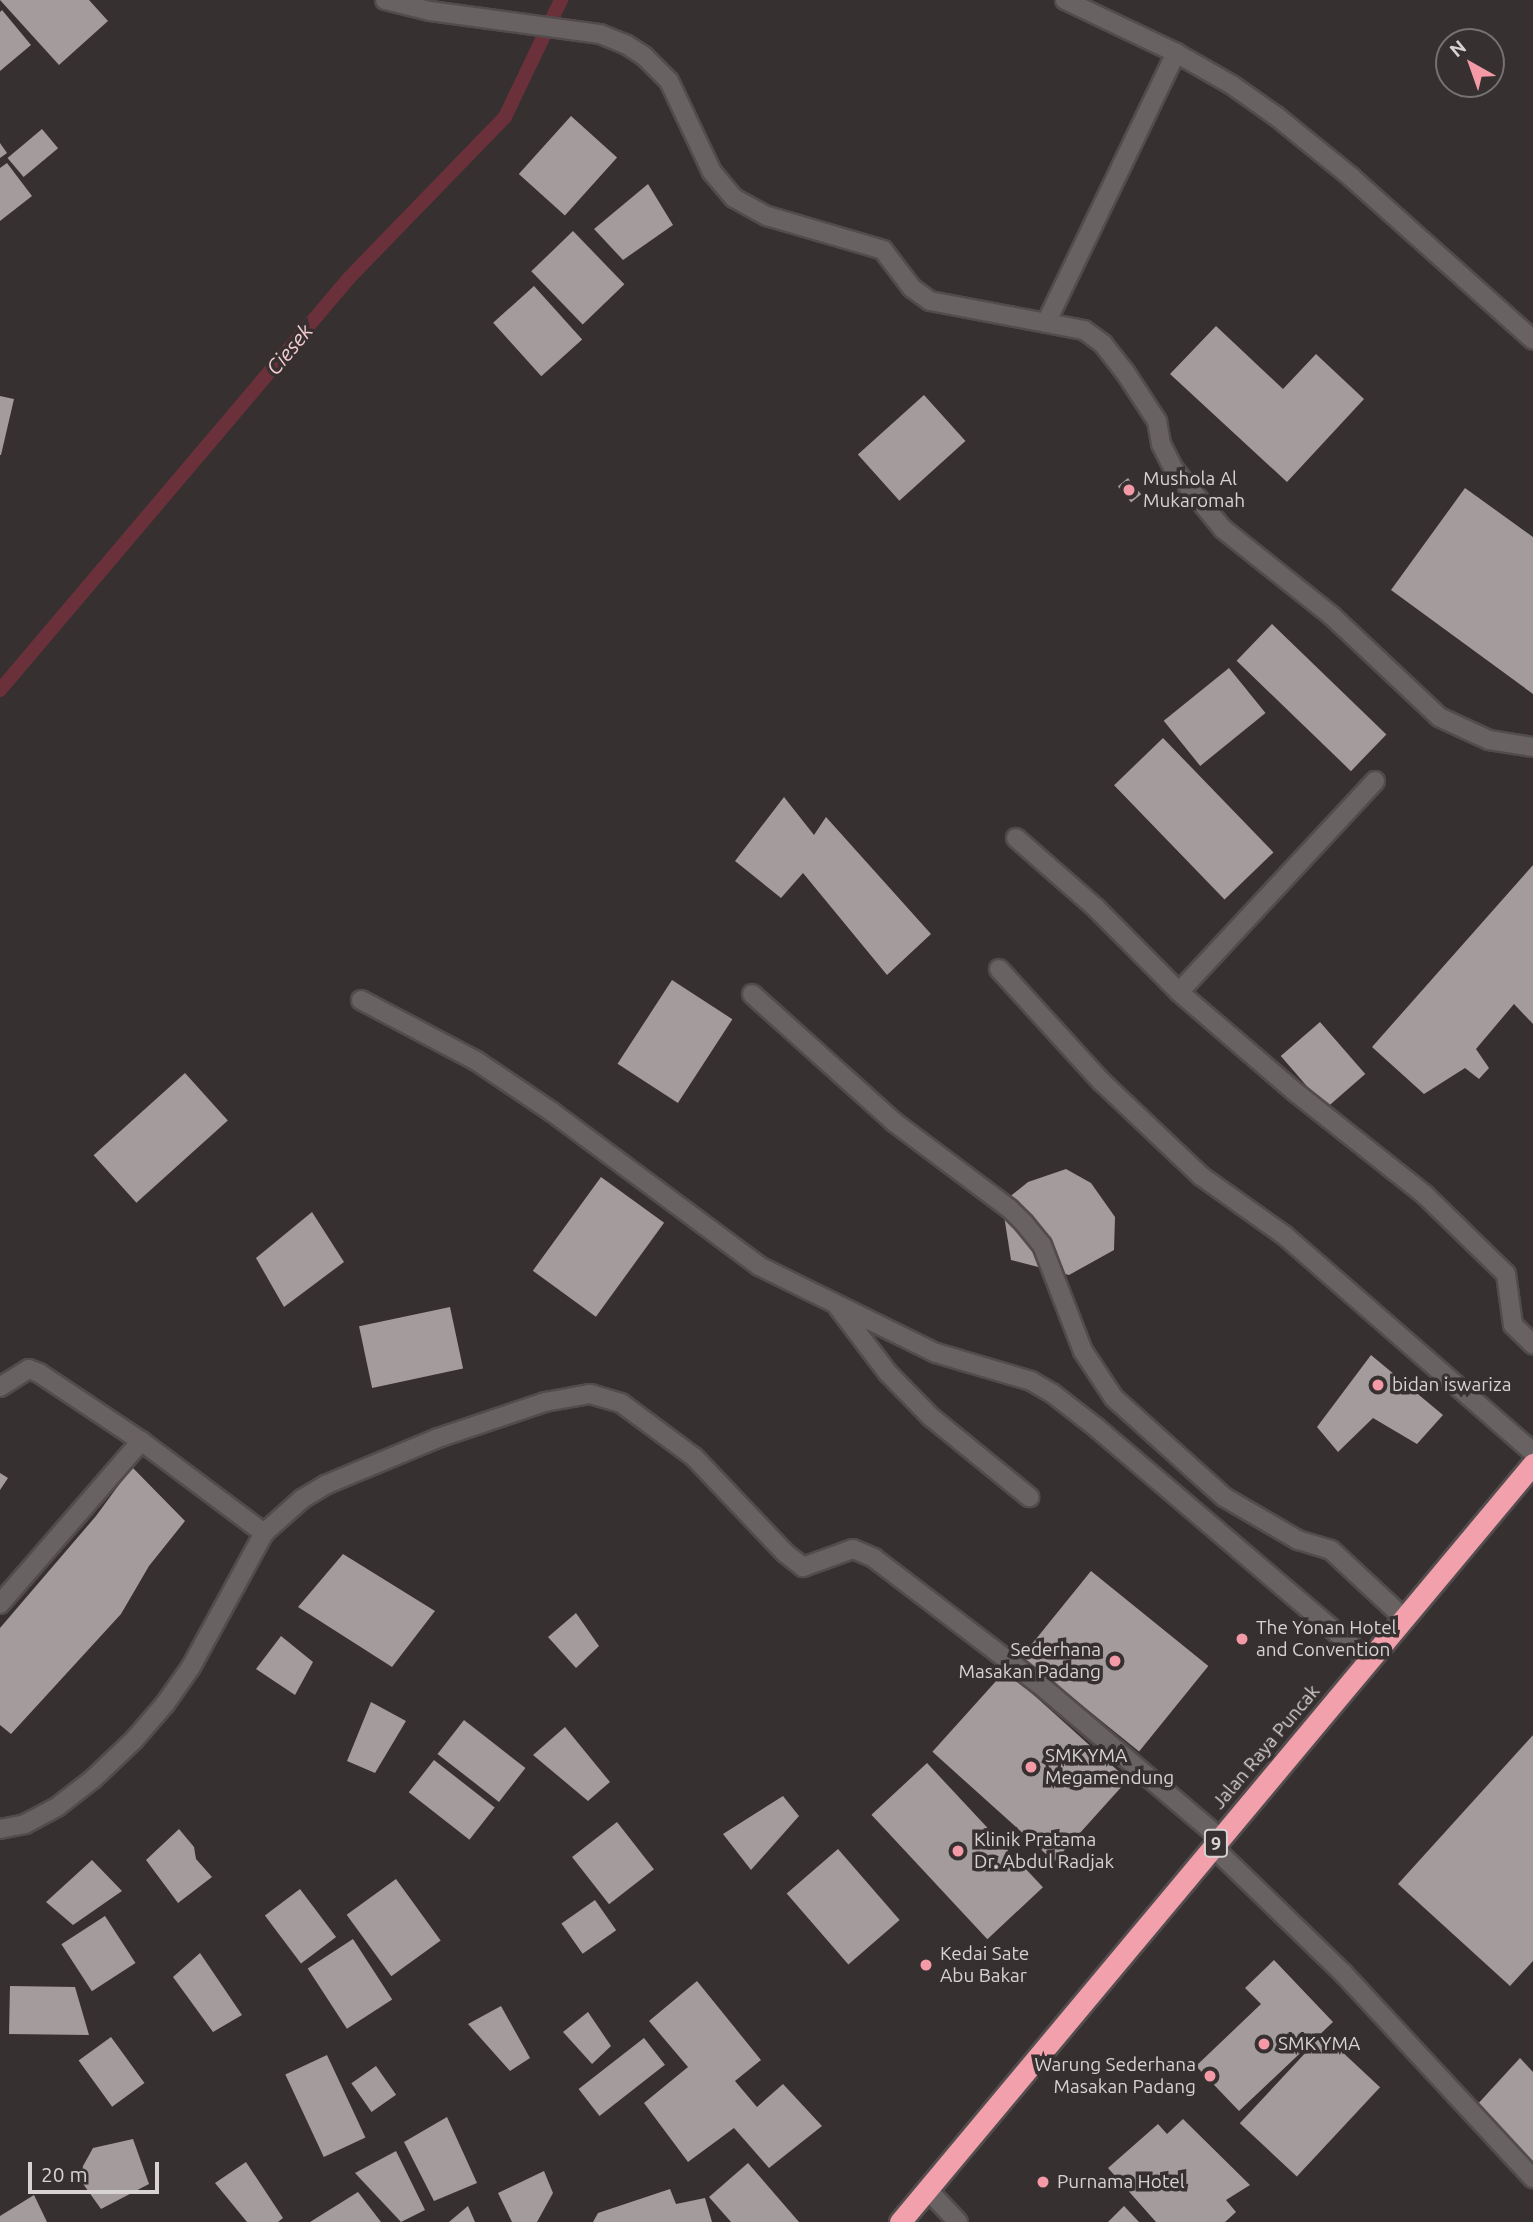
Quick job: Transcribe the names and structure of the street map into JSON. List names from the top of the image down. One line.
{"streets":{"highway":["Jalan Raya Puncak","9"]},"water":["Ciesek"],"places":["Mushola Al Mukaromah","bidan iswariza","The Yonan Hotel and Convention","Sederhana Masakan Padang","SMK YMA Megamendung","Klinik Pratama Dr. Abdul Radjak","Kedai Sate Abu Bakar","SMK YMA","Warung Sederhana Masakan Padang","Purnama Hotel"],"scale_bar":"20 m","north":"top left"}
